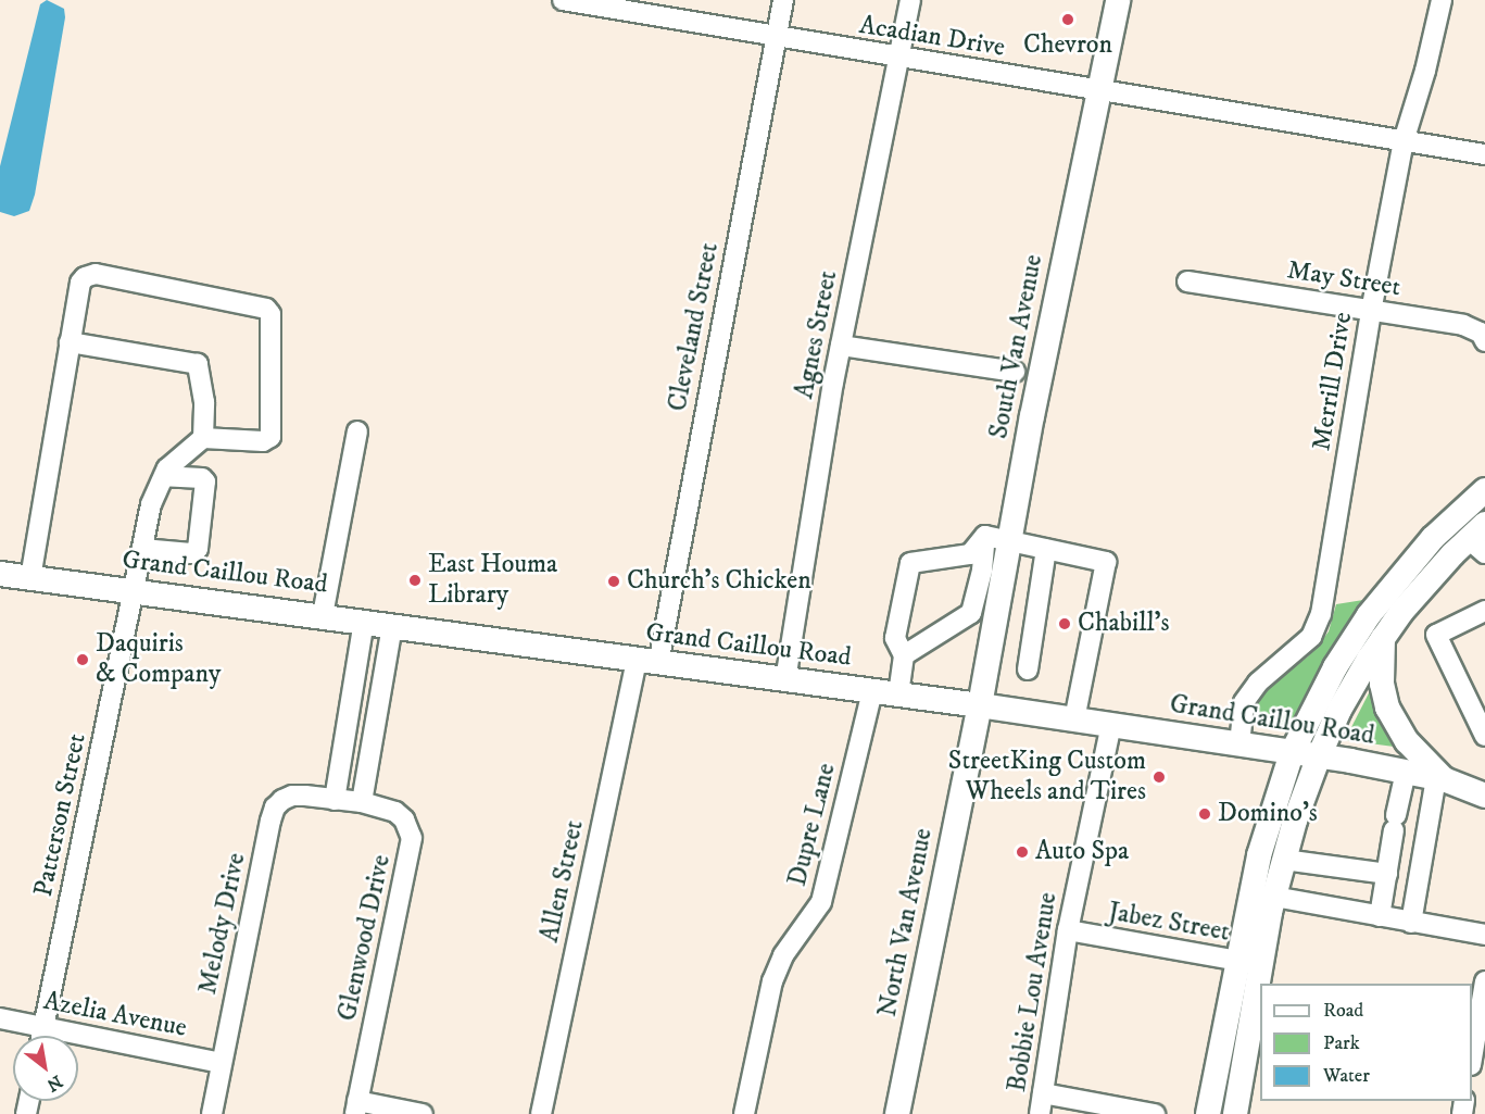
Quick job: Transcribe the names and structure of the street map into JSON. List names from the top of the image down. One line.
{"streets":{"main road":["South Van Avenue","Grand Caillou Road","North Van Avenue"],"street":["Acadian Drive","May Street","Cleveland Street","Agnes Street","Merrill Drive","Patterson Street","Dupre Lane","Allen Street","Jabez Street","Melody Drive","Glenwood Drive","Bobbie Lou Avenue","Azelia Avenue"]},"crossings":[["Acadian Drive","Cleveland Street"],["Acadian Drive","Agnes Street"],["Acadian Drive","South Van Avenue"],["Acadian Drive","Merrill Drive"],["May Street","Merrill Drive"],["Cleveland Street","Grand Caillou Road"],["Cleveland Street","Allen Street"],["Agnes Street","Grand Caillou Road"],["South Van Avenue","Grand Caillou Road"],["South Van Avenue","North Van Avenue"],["Merrill Drive","Grand Caillou Road"],["Grand Caillou Road","Patterson Street"],["Grand Caillou Road","Dupre Lane"],["Grand Caillou Road","Allen Street"],["Grand Caillou Road","North Van Avenue"],["Grand Caillou Road","Bobbie Lou Avenue"],["Patterson Street","Azelia Avenue"],["Jabez Street","Bobbie Lou Avenue"],["Melody Drive","Glenwood Drive"],["Melody Drive","Azelia Avenue"]],"places":["Chevron","East Houma Library","Church's Chicken","Chabill's","Daquiris & Company","StreetKing Custom Wheels and Tires","Domino's","Auto Spa"],"legend":["Road","Park","Water"],"north":"bottom right"}
